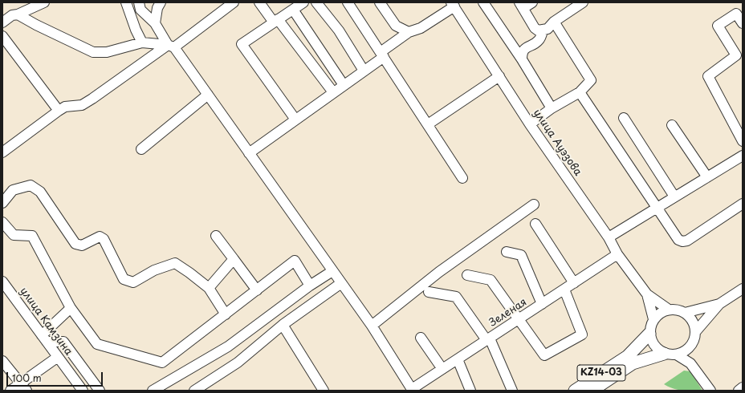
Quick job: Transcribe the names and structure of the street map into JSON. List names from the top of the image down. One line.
{"streets":{"main road":["KZ14-03"],"street":["улица Ауэзова","Зеленая","улица Камзина"]},"crossings":[["улица Ауэзова","Зеленая"]],"scale_bar":"100 m"}
